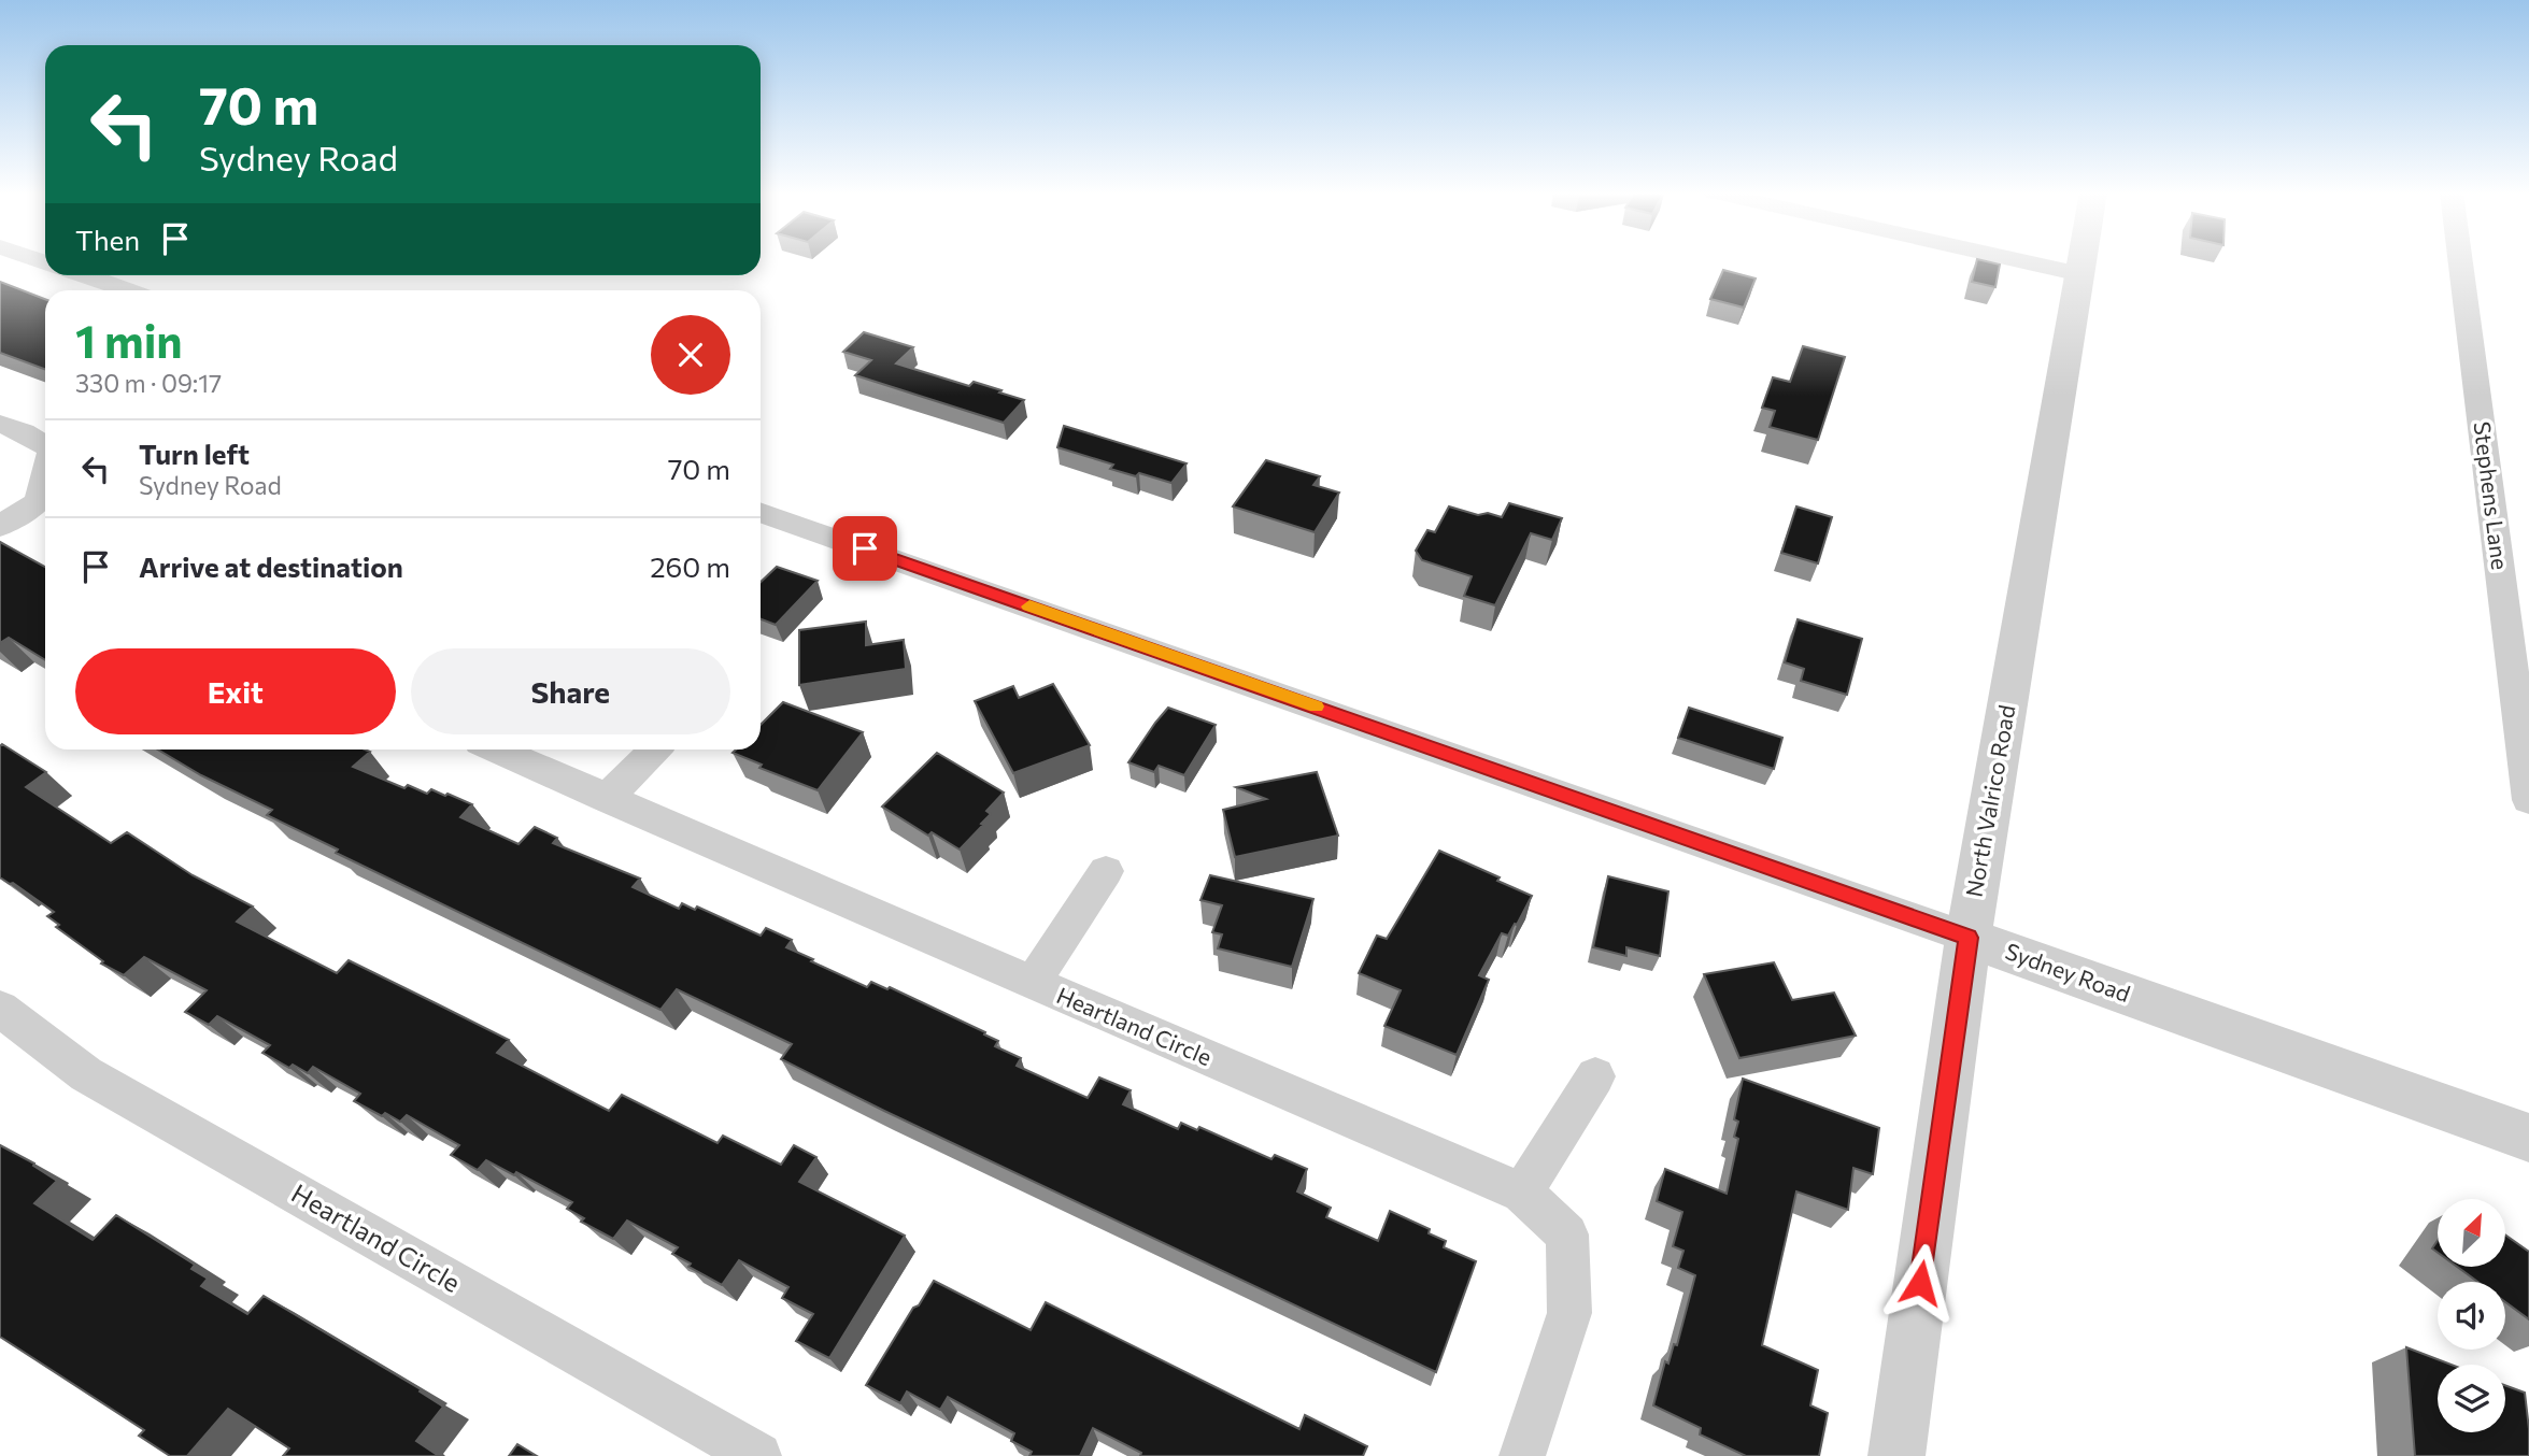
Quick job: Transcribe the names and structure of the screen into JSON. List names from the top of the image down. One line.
{"streets":{"street":["Stephens Lane","North Valrico Road","Sydney Road","Heartland Circle"]},"crossings":[["North Valrico Road","Sydney Road"]],"north":"top right","page":{"turn":["70 m","Sydney Road"],"then":"Then","heading":["1 min","330 m · 09:17"],"list":[{"name":"Turn left","note":"Sydney Road","value":"70 m"},{"name":"Arrive at destination","value":"260 m"}],"buttons":["Exit","Share"]}}
